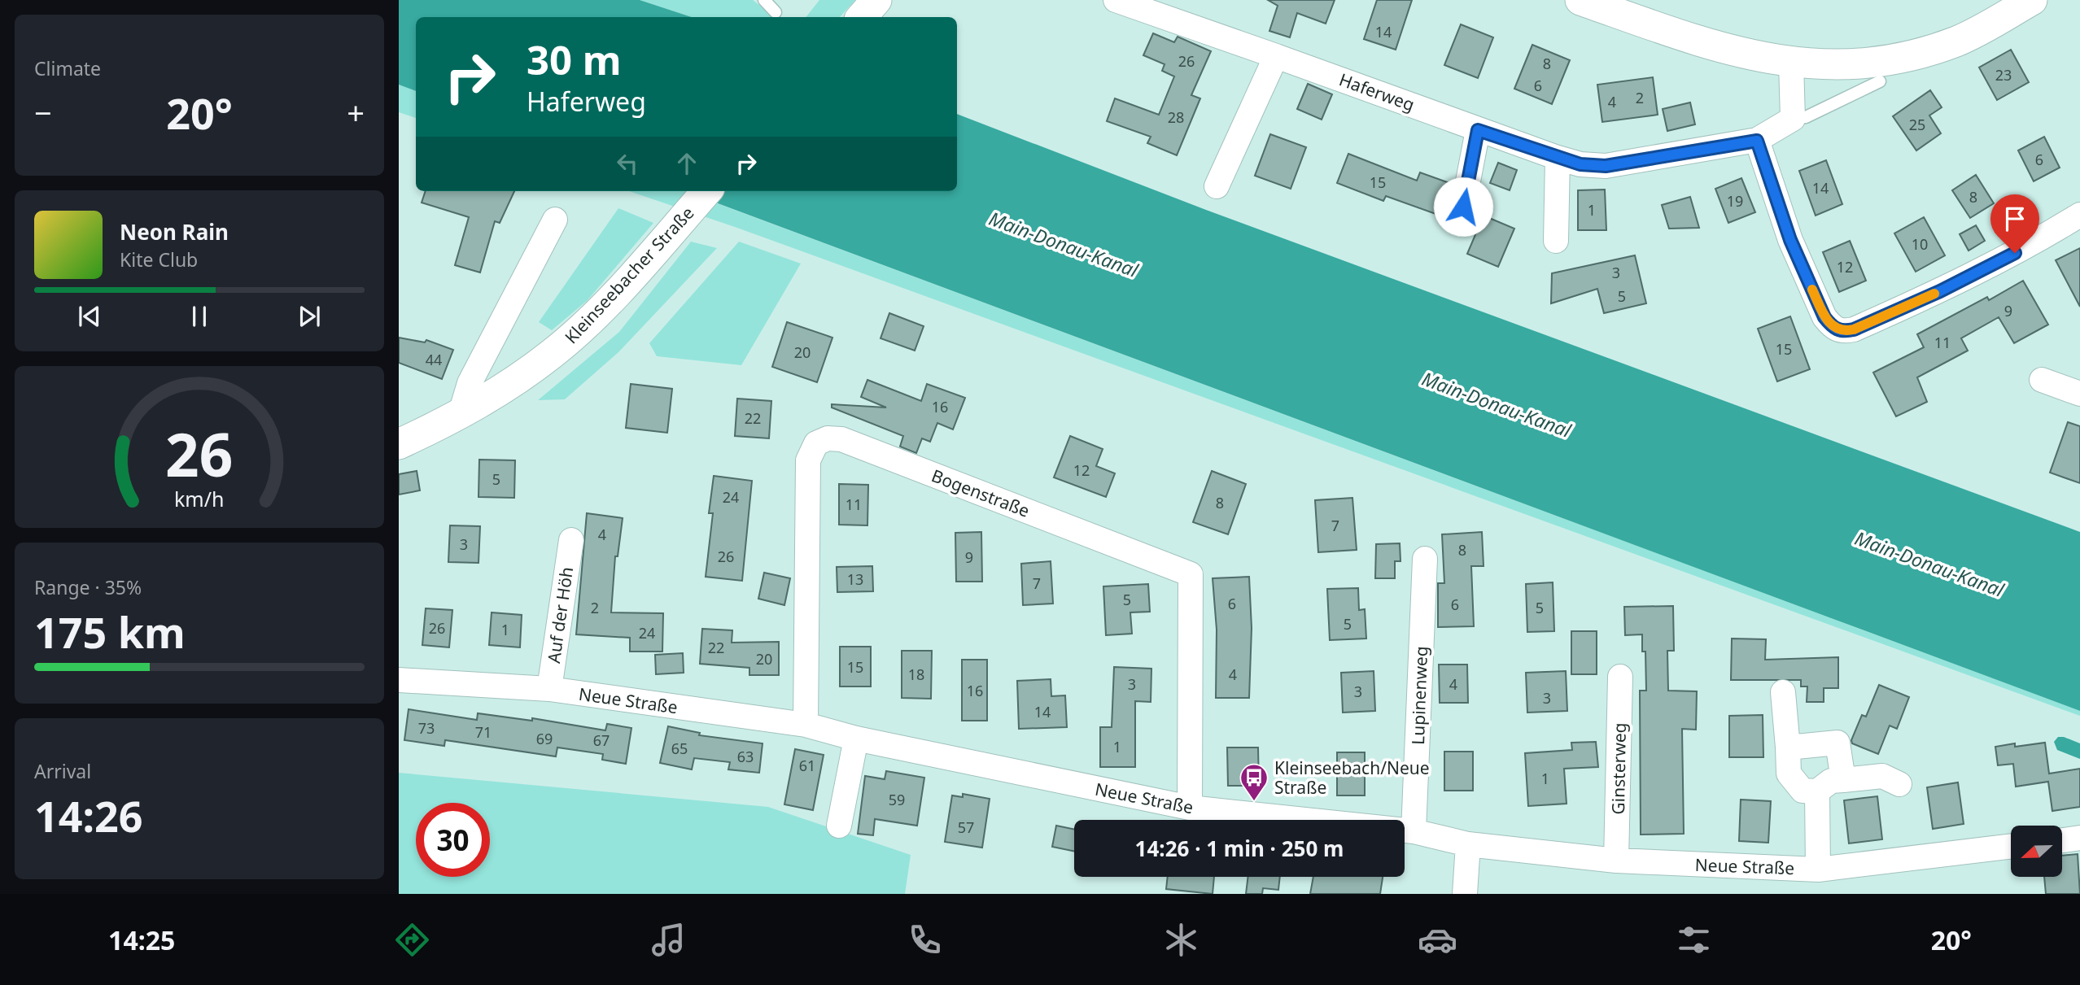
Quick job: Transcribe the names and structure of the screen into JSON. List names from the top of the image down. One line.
{"streets":{"street":["Haferweg","Kleinseebacher Straße","Bogenstraße","Auf der Höh","Lupinenweg","Neue Straße","Ginsterweg"]},"crossings":[["Bogenstraße","Neue Straße"],["Auf der Höh","Neue Straße"],["Lupinenweg","Neue Straße"],["Neue Straße","Ginsterweg"]],"water":["Main-Donau-Kanal"],"places":{"bus stop":["Kleinseebach/Neue Straße"]},"house_numbers":["14","26","8","23","6","2","4","28","25","6","15","14","8","19","1","10","12","3","5","9","11","15","20","44","16","22","12","5","24","8","11","7","4","3","8","26","9","13","7","5","6","6","2","5","5","26","1","24","22","20","15","18","4","3","4","16","3","3","14","73","71","69","67","1","65","63","61","1","59","57"],"north":"left","page":{"tile":["Climate",["Range · 35%","175 km"],["Arrival","14:26"]],"turn":["30 m","Haferweg"],"heat":["−","20°","+"],"song":["Neon Rain","Kite Club"],"limit":"30","trip":"14:26 · 1 min · 250 m","tabs":["14:25","20°"],"gauge":["26","km/h"]}}
